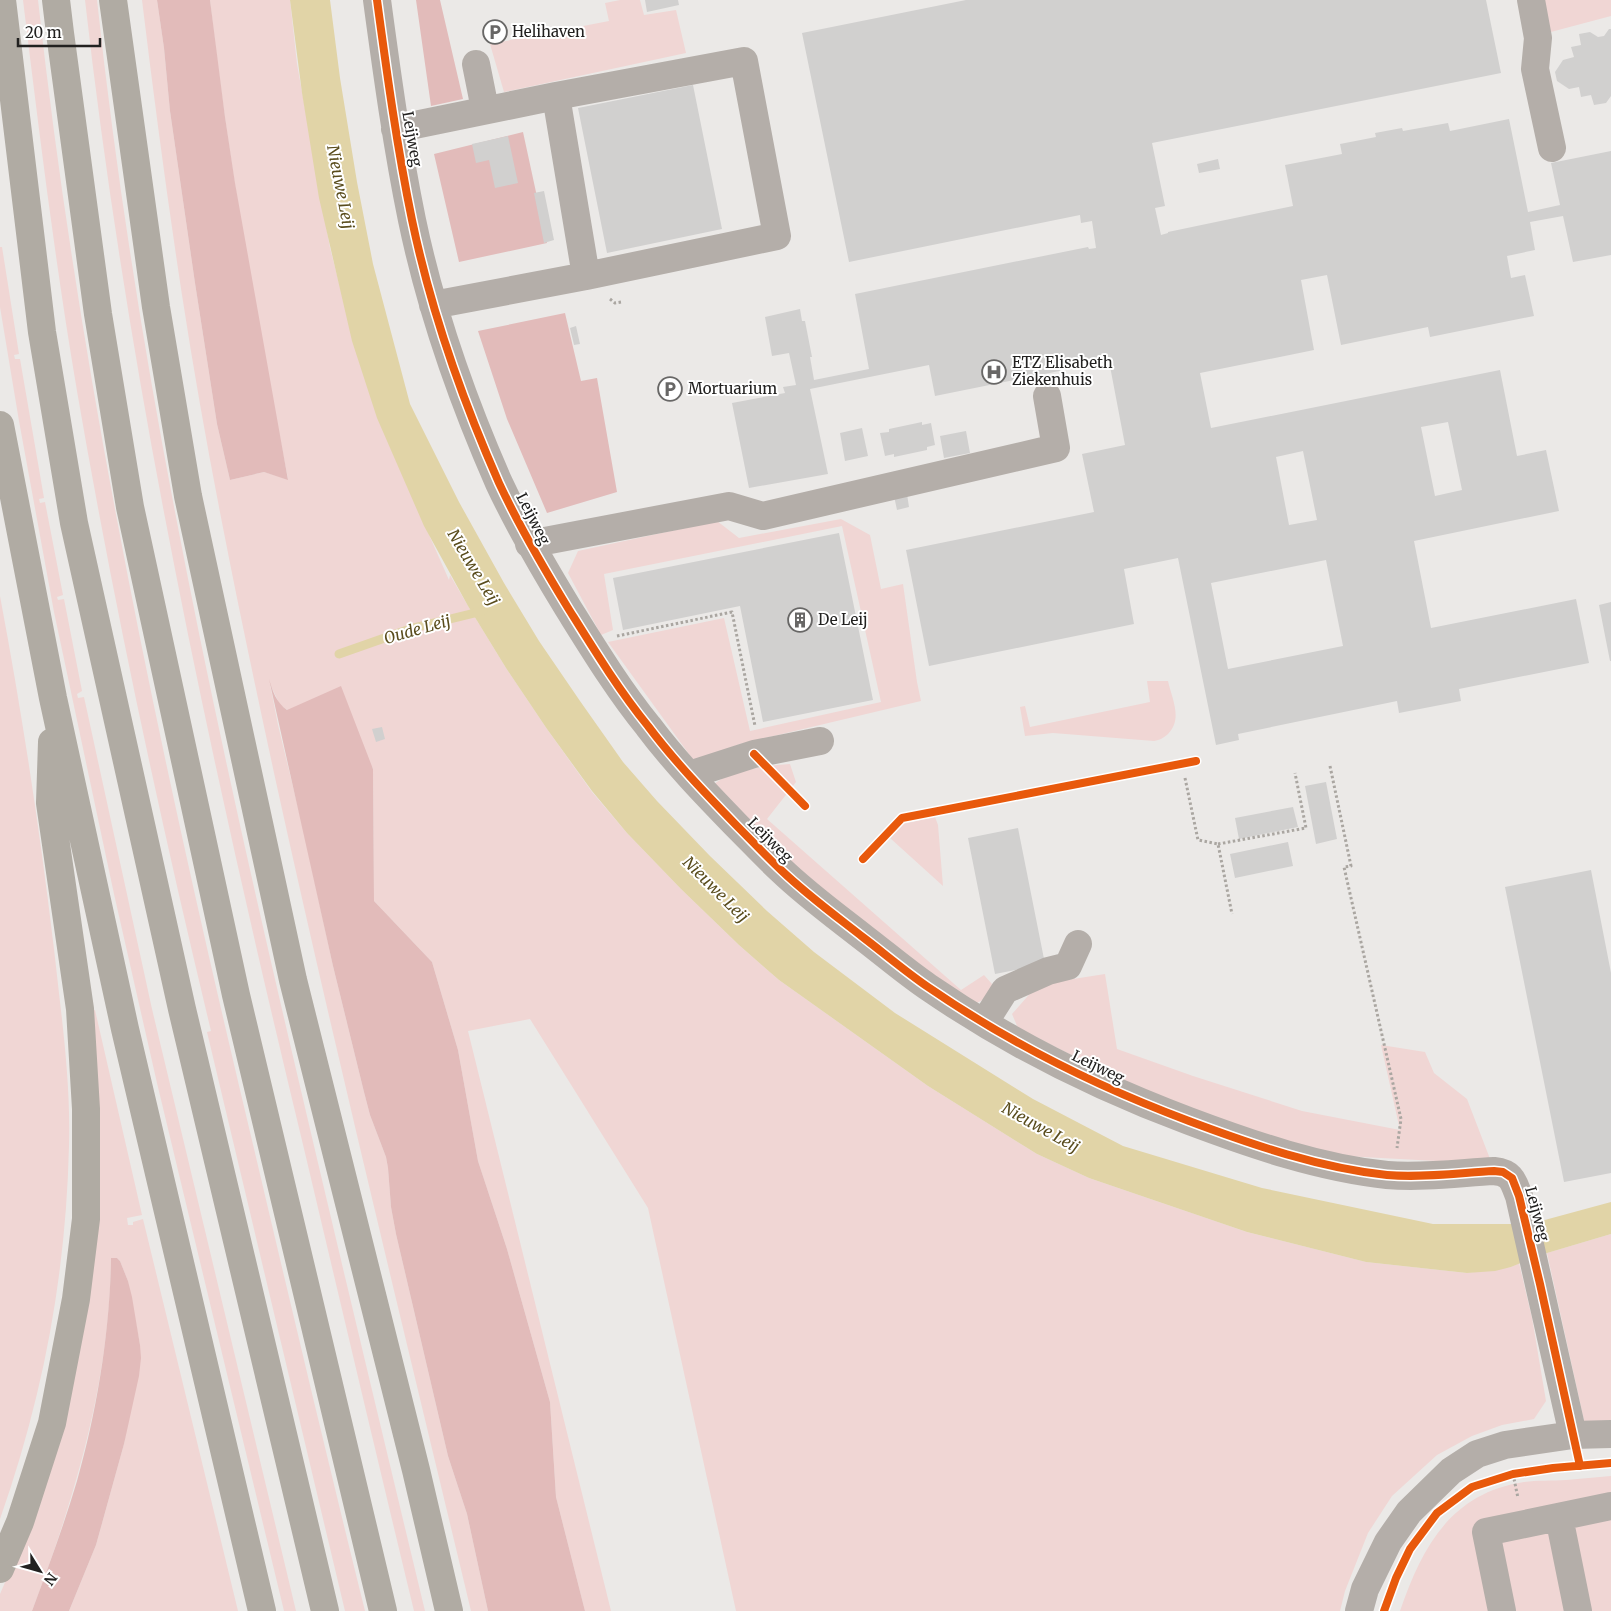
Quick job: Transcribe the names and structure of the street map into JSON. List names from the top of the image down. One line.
{"streets":{"street":["Leijweg"]},"water":["Nieuwe Leij","Oude Leij"],"places":{"parking":["Helihaven","Mortuarium"],"hospital":["ETZ Elisabeth Ziekenhuis"],"building":["De Leij"]},"scale_bar":"20 m","north":"bottom right"}
